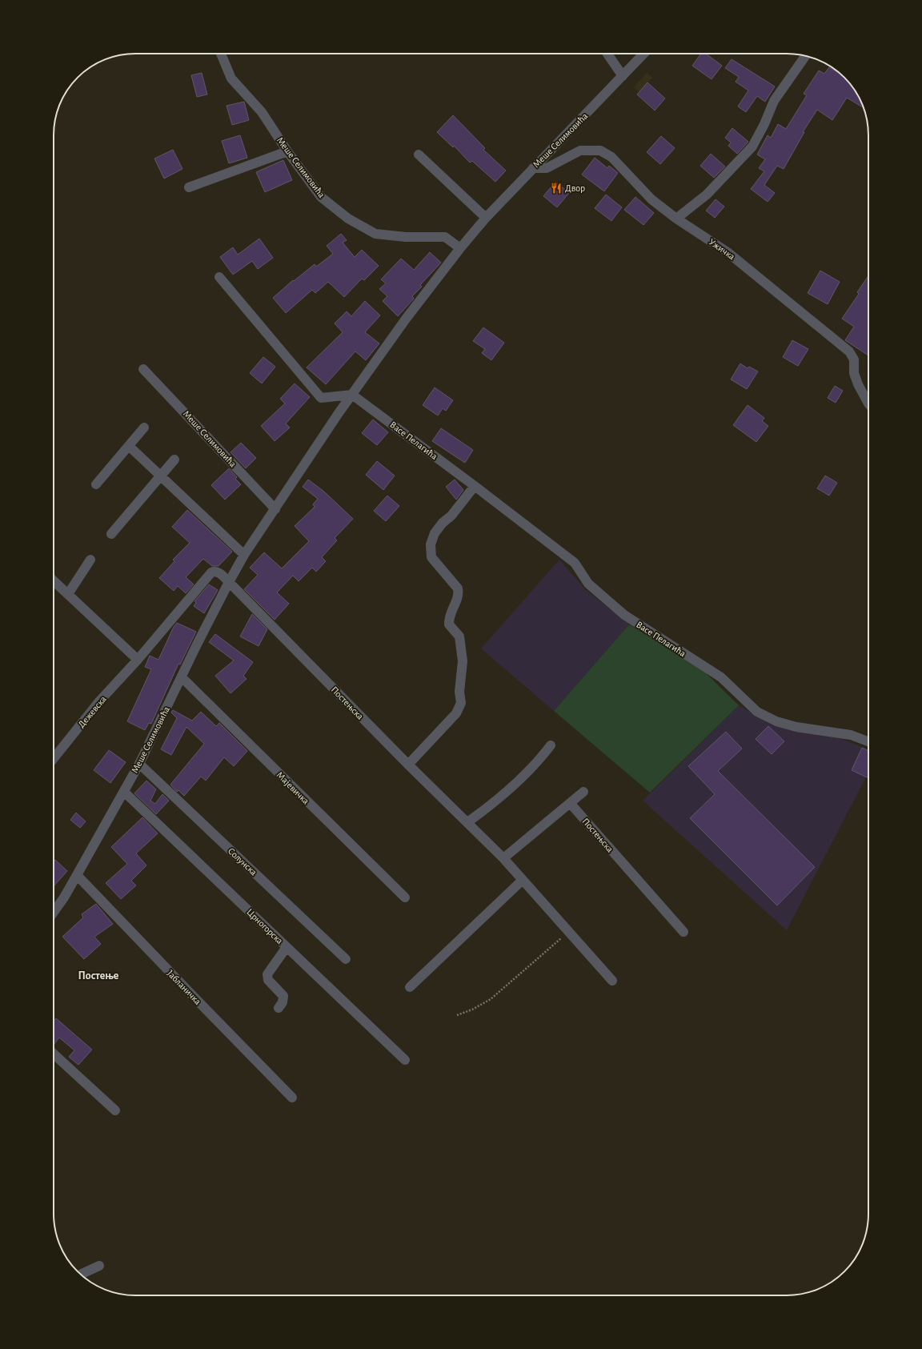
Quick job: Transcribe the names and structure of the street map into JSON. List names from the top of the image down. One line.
{"streets":{"street":["Меше Селимовића","Ужичка","Васе Пелагића","Постењска","Дежевска","Мајевичка","Солунска","Црногорска","Јабланичка"]},"crossings":[["Меше Селимовића","Ужичка"],["Меше Селимовића","Васе Пелагића"],["Меше Селимовића","Постењска"],["Меше Селимовића","Дежевска"],["Меше Селимовића","Мајевичка"],["Меше Селимовића","Солунска"],["Меше Селимовића","Црногорска"],["Меше Селимовића","Јабланичка"],["Постењска","Дежевска"]],"districts":["Постење"],"places":{"restaurant":["Двор"]}}
